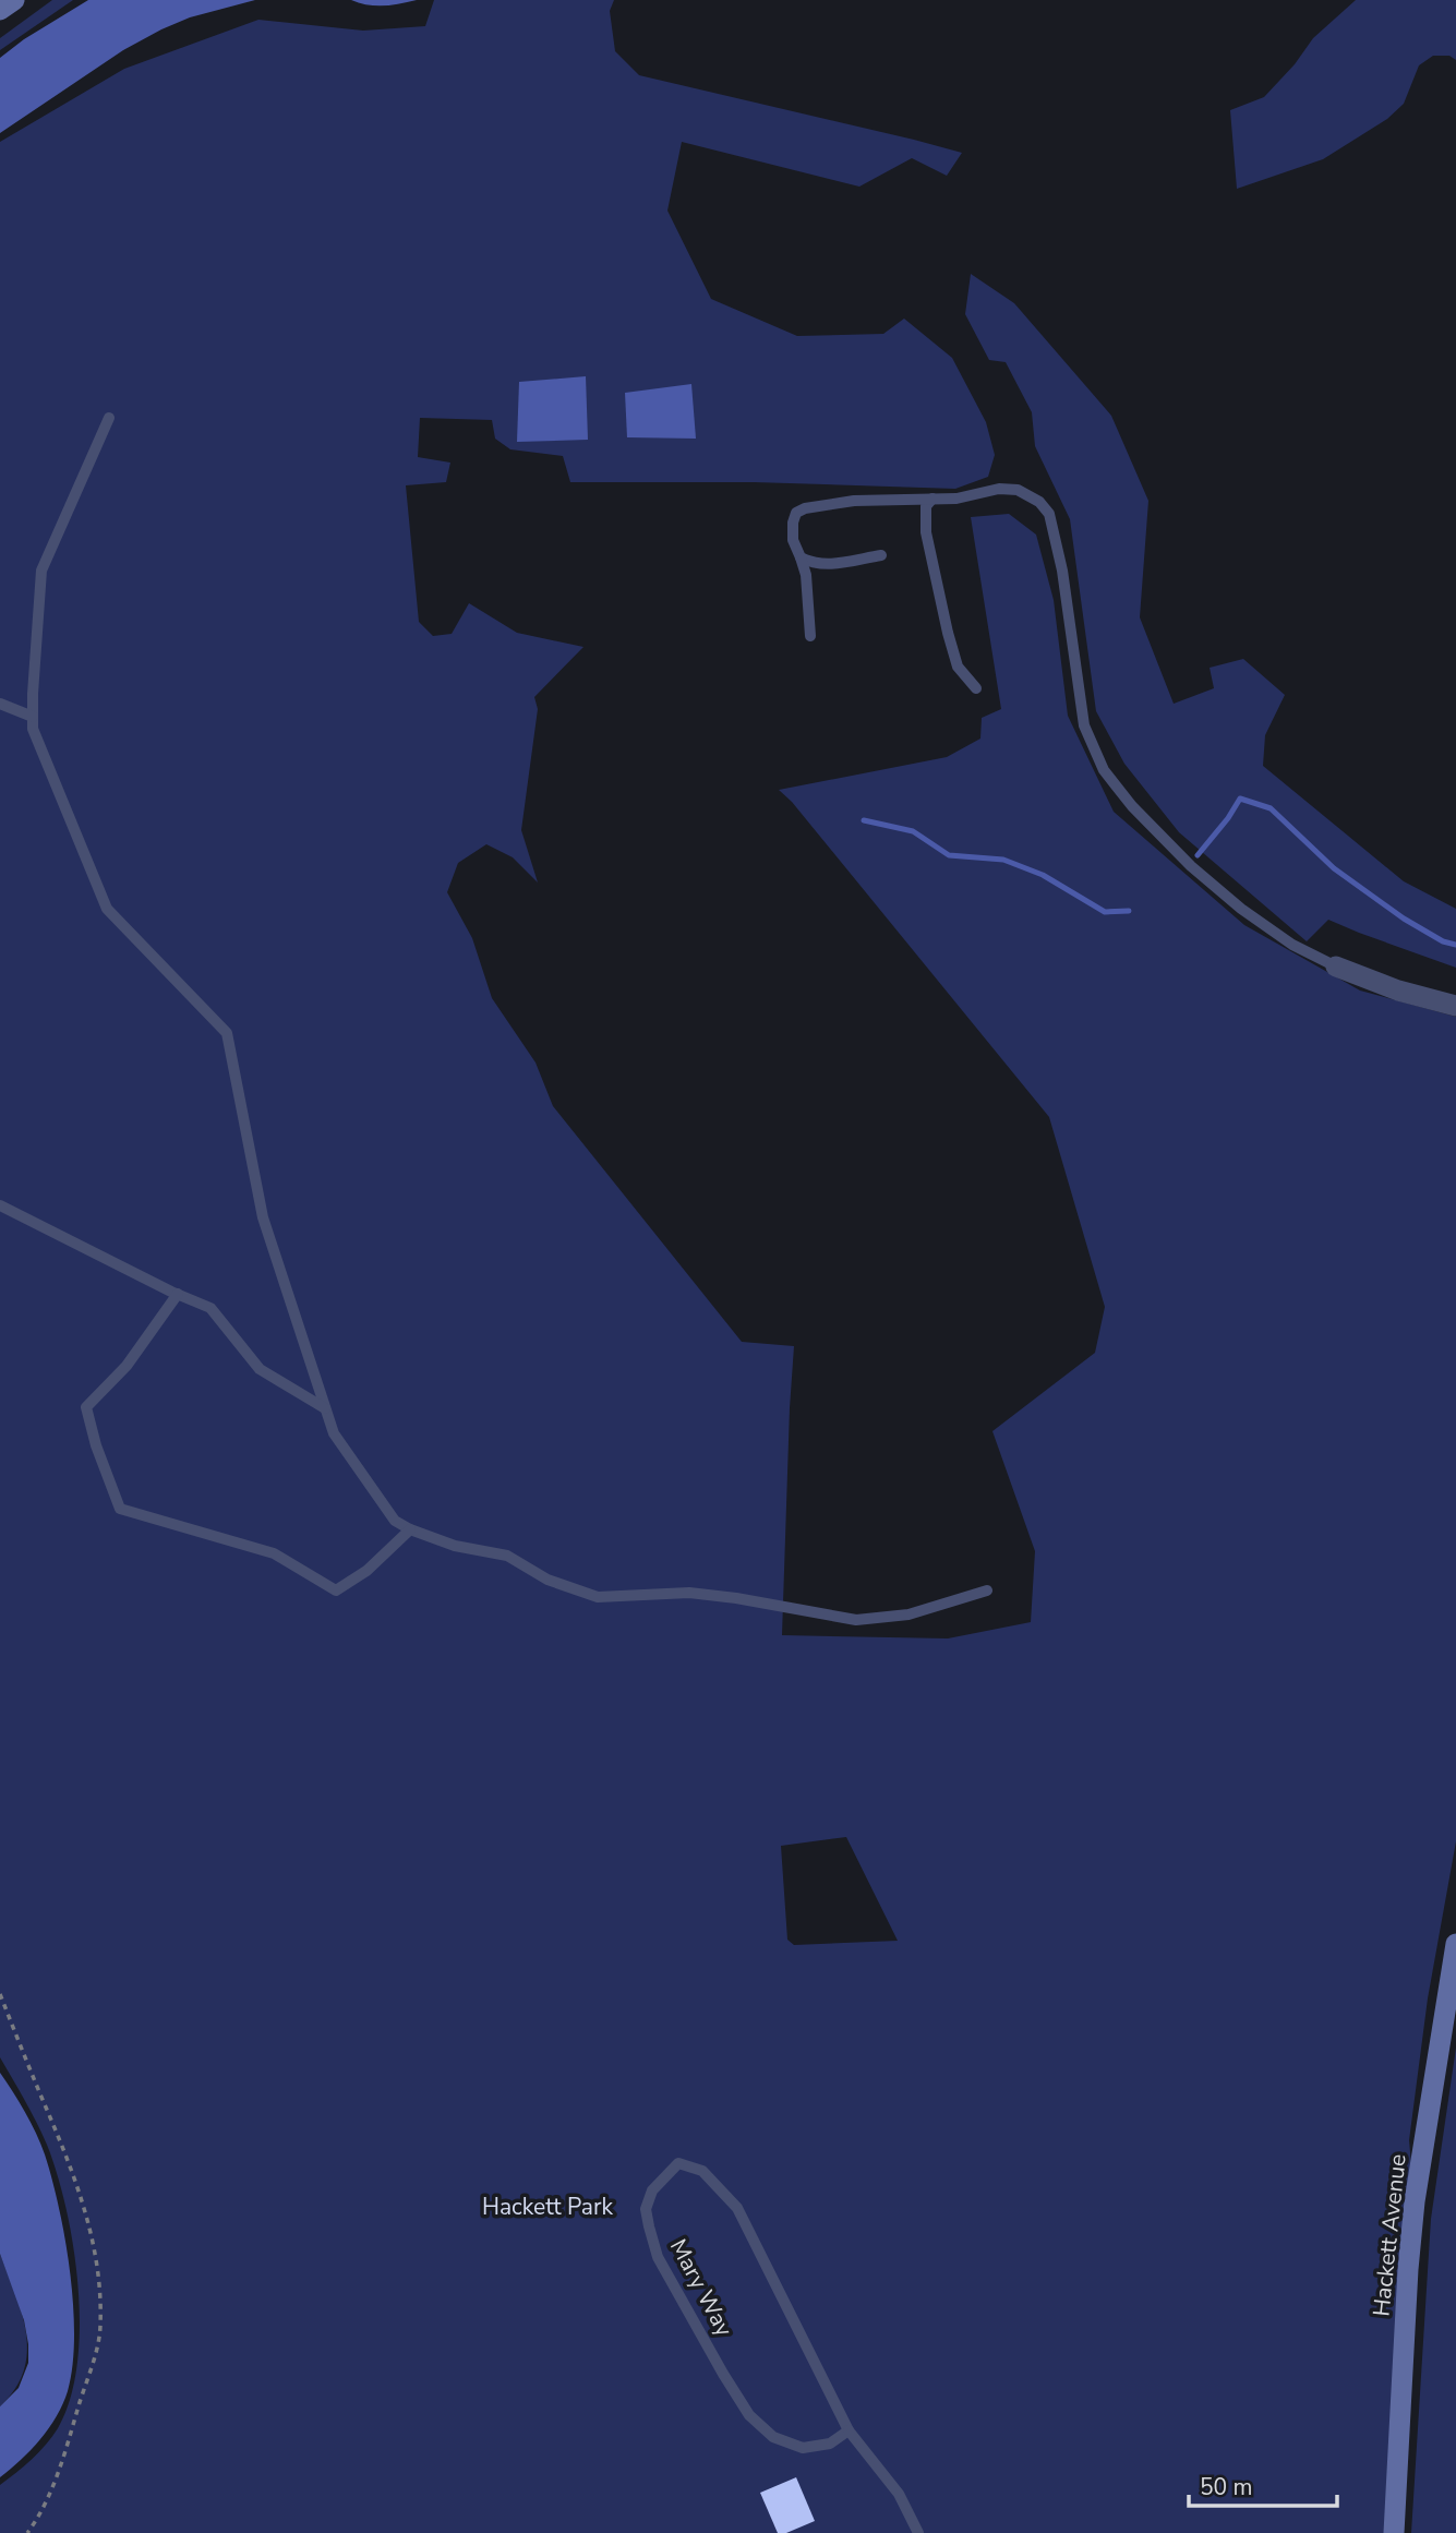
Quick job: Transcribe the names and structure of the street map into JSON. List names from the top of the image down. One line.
{"streets":{"main road":["Hackett Avenue"],"lane":["Mary Way"]},"parks":["Hackett Park"],"scale_bar":"50 m"}
